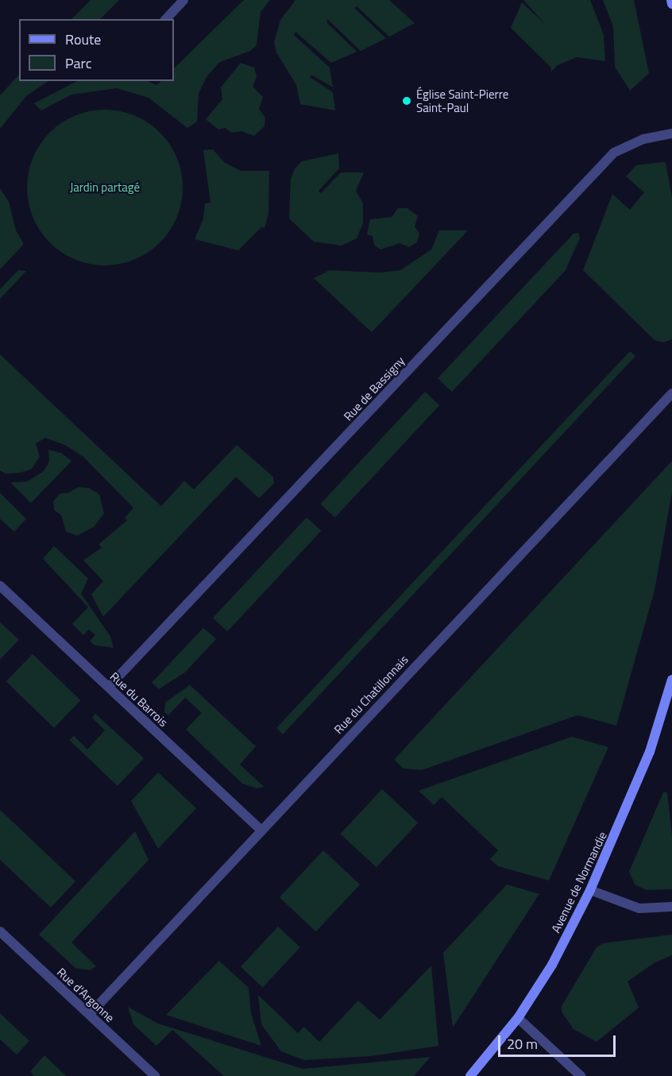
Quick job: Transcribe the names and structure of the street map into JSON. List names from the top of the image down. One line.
{"streets":{"main road":["Avenue de Normandie"],"street":["Rue de Bassigny","Rue du Chatillonnais","Rue du Barrois","Rue d'Argonne"]},"crossings":[["Rue de Bassigny","Rue du Barrois"],["Rue du Chatillonnais","Rue du Barrois"],["Rue du Chatillonnais","Rue d'Argonne"]],"parks":["Jardin partagé"],"places":["Église Saint-Pierre Saint-Paul"],"legend":["Route","Parc"],"scale_bar":"20 m"}
